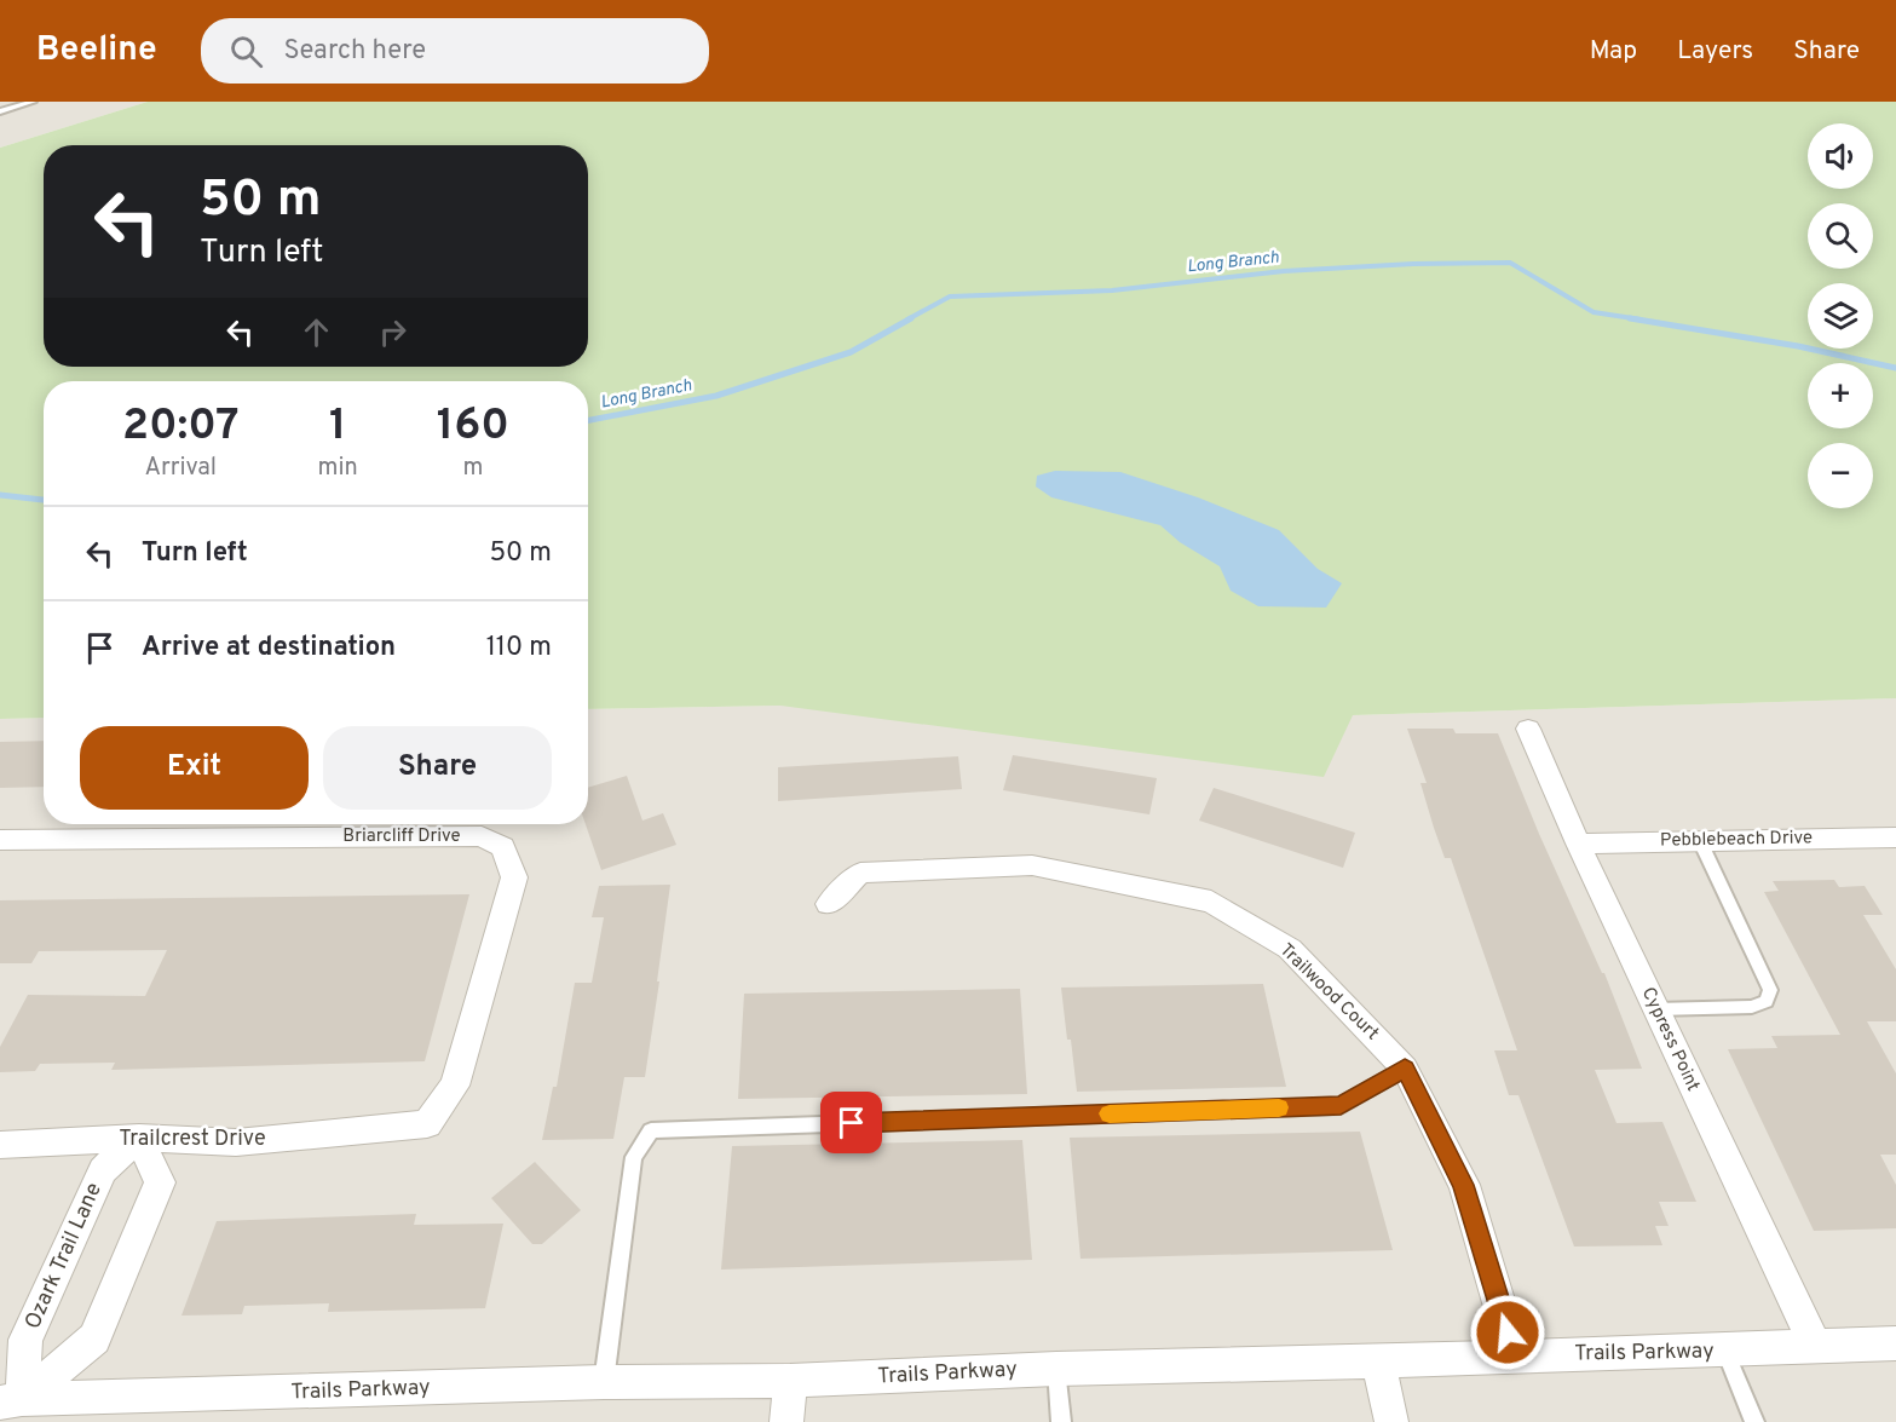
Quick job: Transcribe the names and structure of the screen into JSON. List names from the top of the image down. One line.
{"streets":{"street":["Briarcliff Drive","Pebblebeach Drive","Trailwood Court","Cypress Point","Trailcrest Drive","Ozark Trail Lane","Trails Parkway"]},"crossings":[["Briarcliff Drive","Trailcrest Drive"],["Pebblebeach Drive","Cypress Point"],["Trailwood Court","Trails Parkway"],["Cypress Point","Trails Parkway"],["Trailcrest Drive","Ozark Trail Lane"],["Ozark Trail Lane","Trails Parkway"]],"water":["Long Branch"],"page":{"header":"Beeline","search":"Search here","nav":["Map","Layers","Share"],"map_buttons":["+","−"],"turn":["50 m","Turn left"],"eta":["20:07","Arrival","1","min","160","m"],"list":[{"name":"Turn left","value":"50 m"},{"name":"Arrive at destination","value":"110 m"}],"buttons":["Exit","Share"]}}
